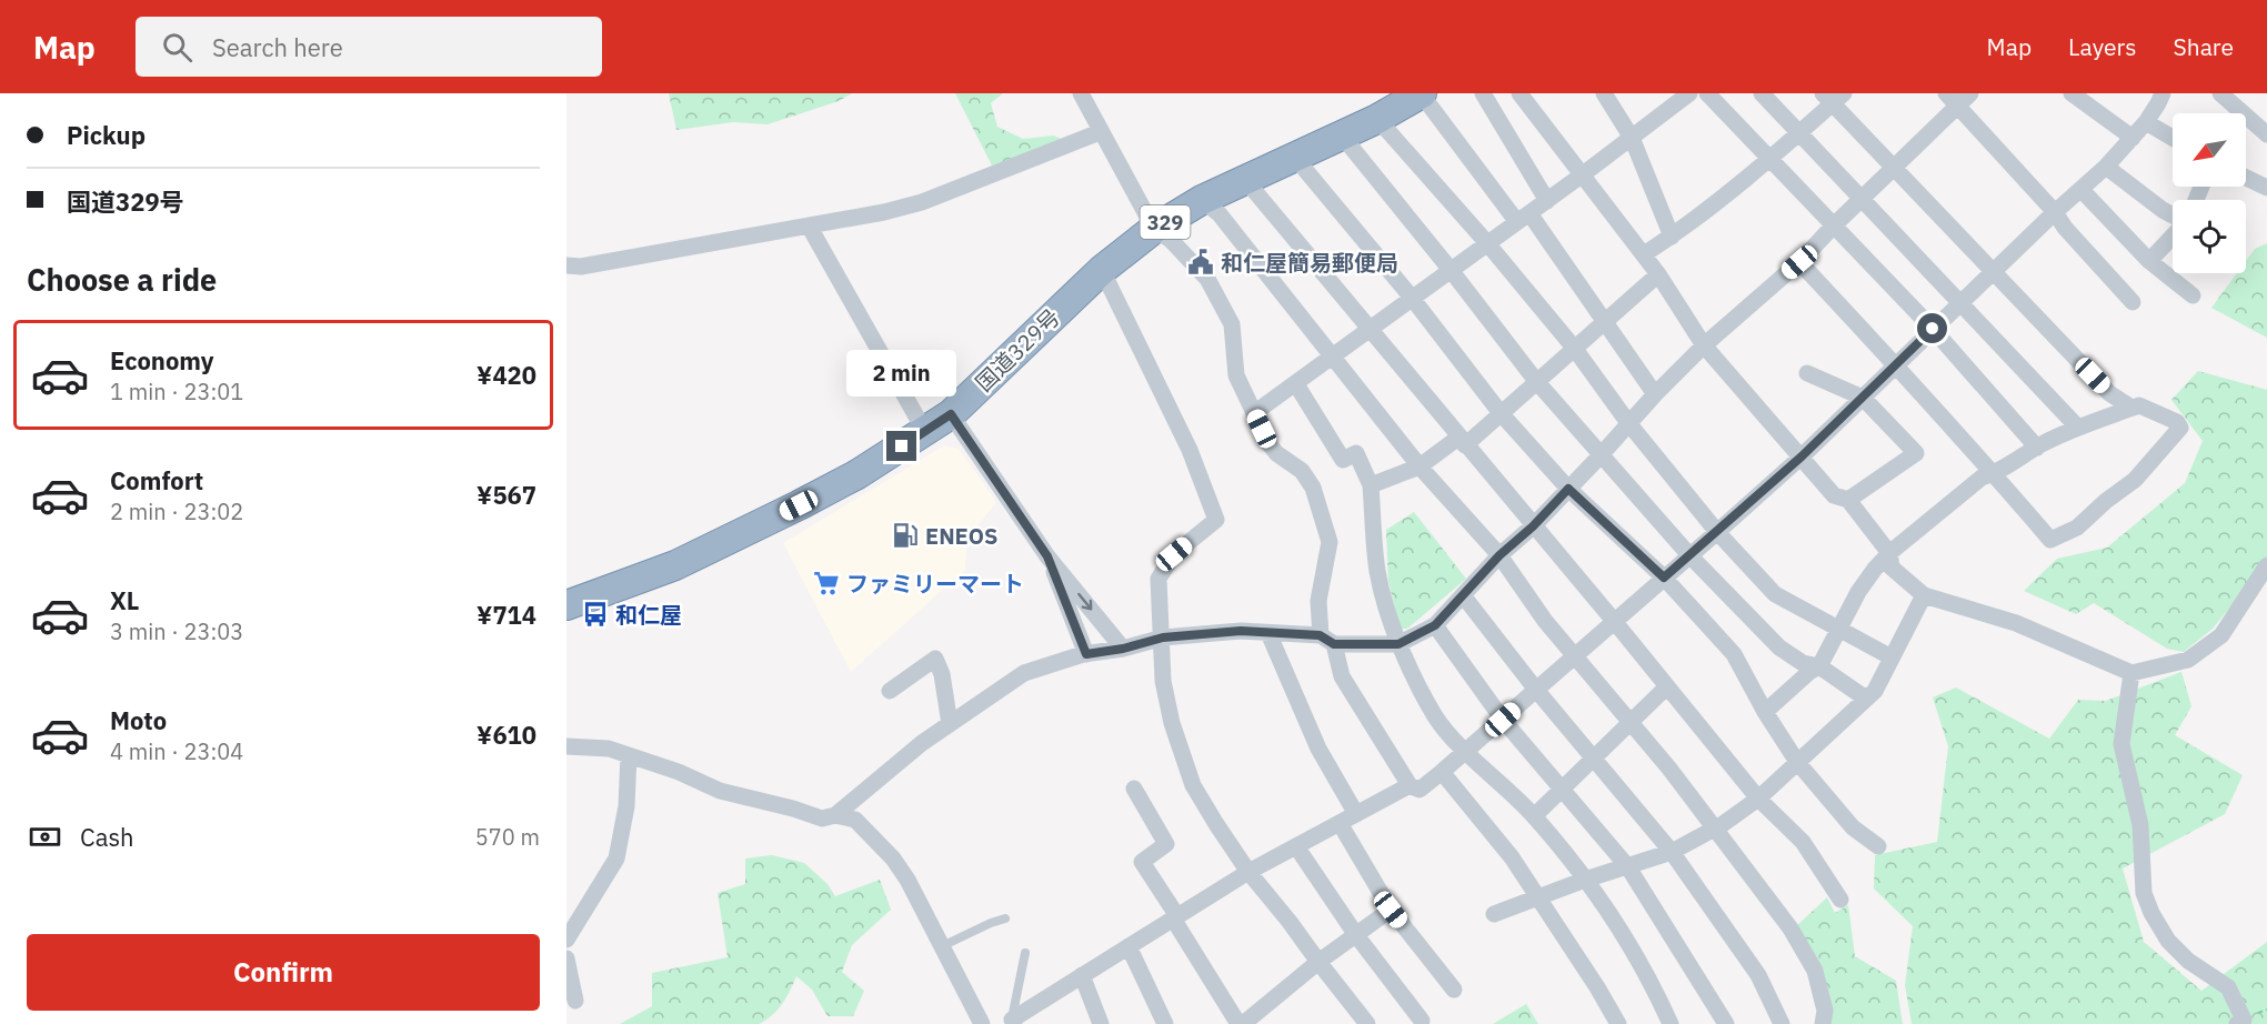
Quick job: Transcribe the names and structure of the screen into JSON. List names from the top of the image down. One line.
{"streets":{"highway":["329","国道329号"]},"places":{"public building":["和仁屋簡易郵便局"],"fuel station":["ENEOS"],"supermarket":["ファミリーマート"],"bus stop":["和仁屋"]},"north":"bottom left","page":{"header":"Map","search":"Search here","nav":["Map","Layers","Share"],"banner":["Pickup","国道329号"],"heading":"Choose a ride","list":[{"name":"Economy","note":"1 min · 23:01","value":"¥420"},{"name":"Comfort","note":"2 min · 23:02","value":"¥567"},{"name":"XL","note":"3 min · 23:03","value":"¥714"},{"name":"Moto","note":"4 min · 23:04","value":"¥610"}],"bubble":"2 min","pay":["Cash","570 m"],"buttons":"Confirm"}}
